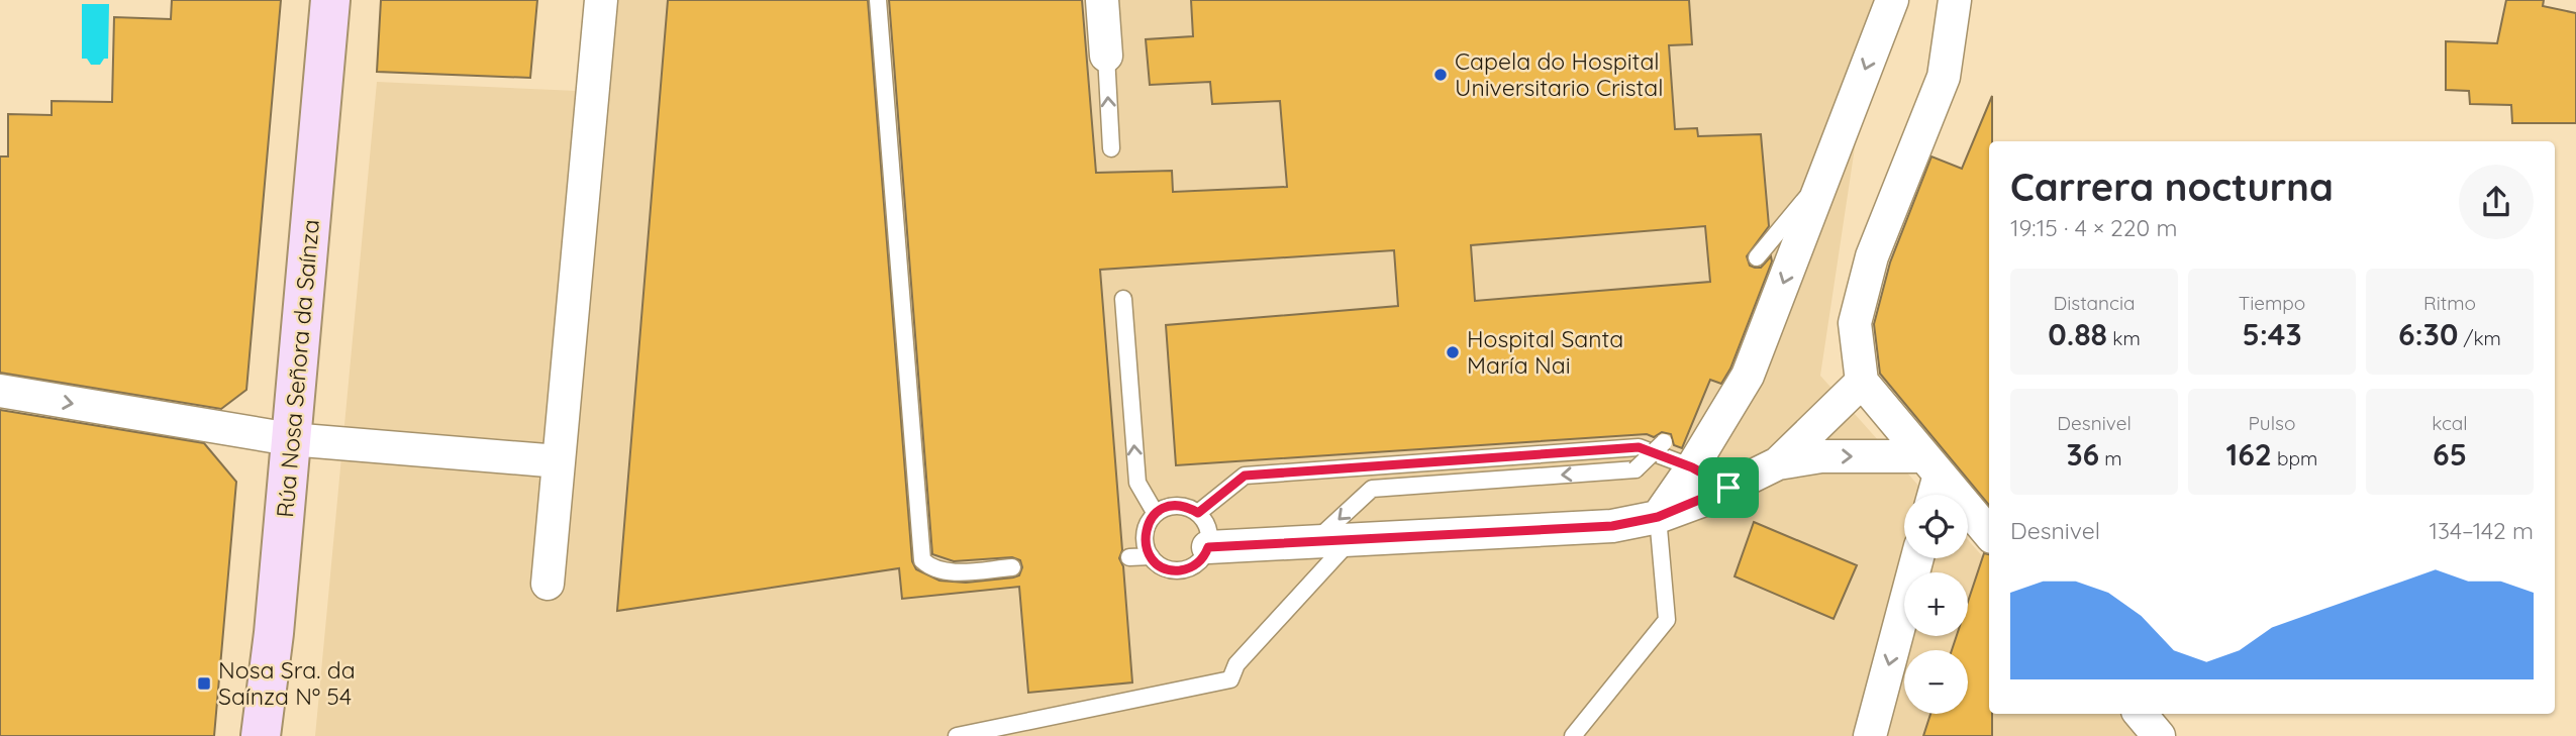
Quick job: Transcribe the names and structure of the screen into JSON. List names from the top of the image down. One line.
{"streets":{"street":["Rúa Nosa Señora da Saínza"]},"places":{"other":["Capela do Hospital Universitario Cristal","Hospital Santa María Nai"],"transit":["Nosa Sra. da Saínza Nº 54"]},"page":{"heading":["Carrera nocturna","19:15 · 4 × 220 m"],"stats":[["Distancia","0.88 km"],["Tiempo","5:43"],["Ritmo","6:30 /km"],["Desnivel","36 m"],["Pulso","162 bpm"],["kcal","65"]],"map_buttons":["+","−"],"chart":["Desnivel","134–142 m"]}}
